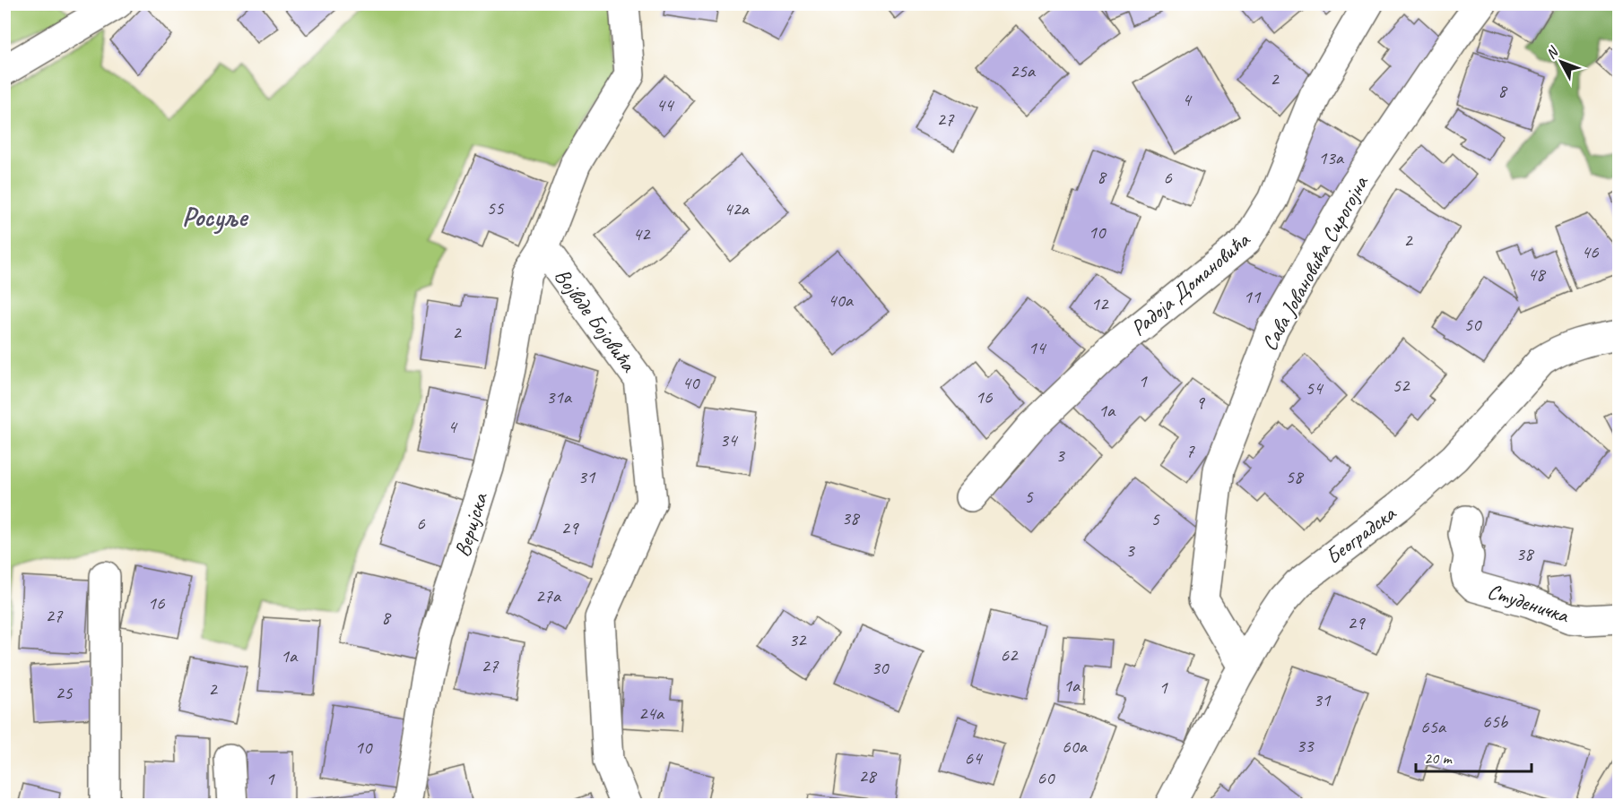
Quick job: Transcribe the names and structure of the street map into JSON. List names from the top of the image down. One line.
{"streets":{"street":["Сава Јовановића Сирогојна","Радоја Домановића","Војводе Бојовића","Веријска","Београдска","Студеничка"]},"crossings":[["Сава Јовановића Сирогојна","Београдска"],["Војводе Бојовића","Веријска"]],"districts":["Росуље"],"house_numbers":["25a","2","8","4","44","27","13a","8","6","55","42a","10","42","2","46","48","11","40a","12","50","2","14","1","40","52","54","31a","16","9","1a","4","34","7","3","31","58","5","38","5","6","29","3","38","27a","16","27","8","29","32","62","1a","27","30","1a","1","2","25","31","24a","65b","65a","33","60a","10","64","28","60","1"],"scale_bar":"20 m","north":"top left"}
